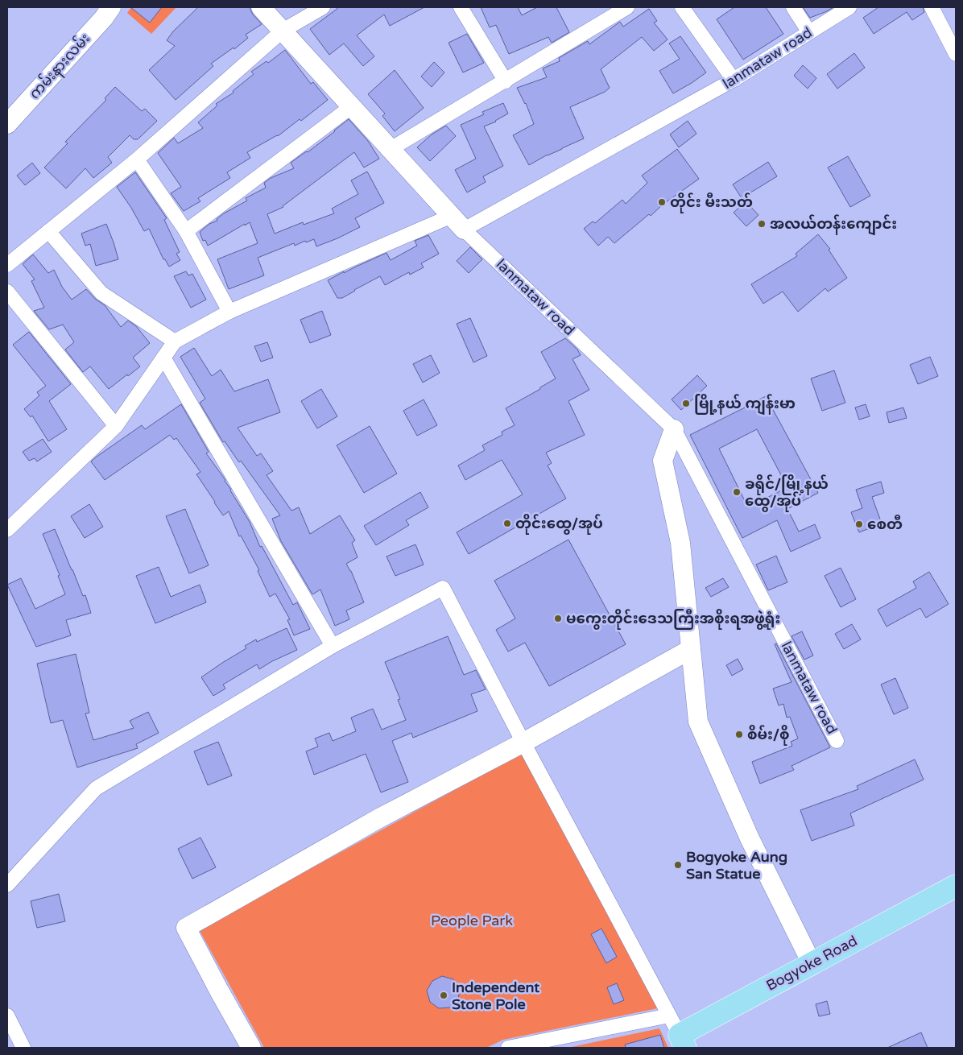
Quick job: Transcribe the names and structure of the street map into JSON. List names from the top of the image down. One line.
{"streets":{"highway":["Bogyoke Road"],"street":["lanmataw road","ကမ်းနားလမ်း"]},"parks":["People Park"],"places":["တိုင်း မီးသတ်","အလယ်တန်းကျောင်း","မြို့နယ် ကျန်းမာ","ခရိုင်/မြို့နယ် ထွေ/အုပ်","တိုင်းထွေ/အုပ်","စေတီ","မကွေးတိုင်းဒေသကြီးအစိုးရအဖွဲ့ရုံး","စိမ်း/စို","Bogyoke Aung San Statue","Independent Stone Pole"]}
